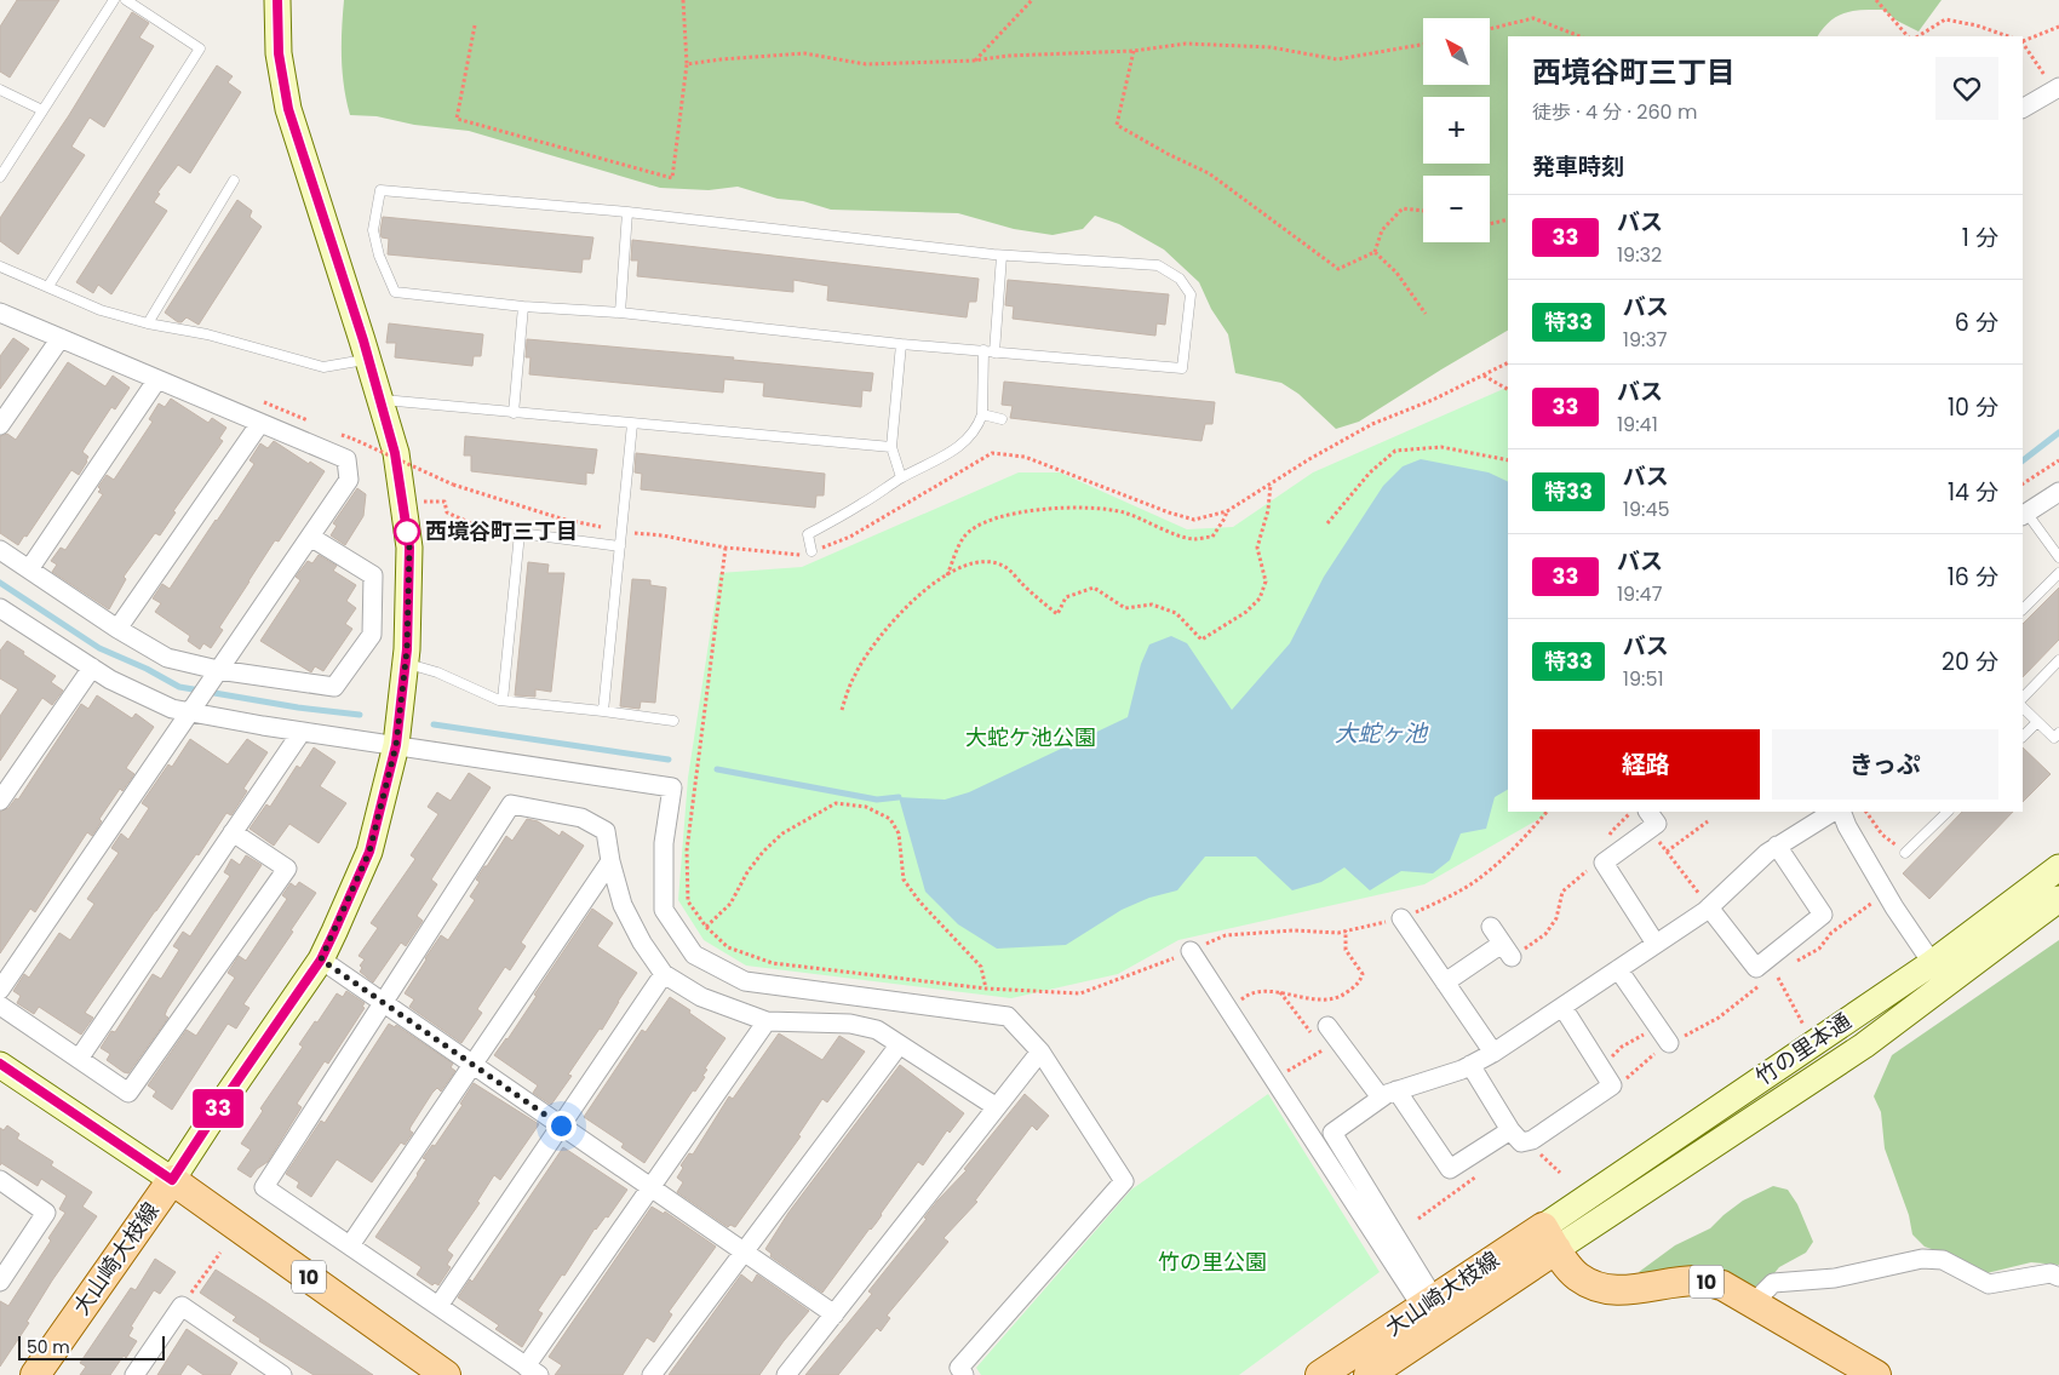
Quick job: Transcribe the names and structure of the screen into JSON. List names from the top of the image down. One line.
{"streets":{"main road":["大山崎大枝線","10"],"street":["竹の里本通"]},"crossings":[["竹の里本通","大山崎大枝線"],["竹の里本通","10"],["大山崎大枝線","10"]],"water":["大蛇ヶ池"],"parks":["大蛇ケ池公園","竹の里公園"],"places":["西境谷町三丁目"],"lines":["bus line 33"],"scale_bar":"50 m","north":"top left","page":{"on_map":"33","map_buttons":["+","−"],"heading":[["西境谷町三丁目","徒歩 · 4 分 · 260 m"],"発車時刻"],"list":[{"mark":"33","name":"バス","note":"19:32","value":"1 分"},{"mark":"特33","name":"バス","note":"19:37","value":"6 分"},{"mark":"33","name":"バス","note":"19:41","value":"10 分"},{"mark":"特33","name":"バス","note":"19:45","value":"14 分"},{"mark":"33","name":"バス","note":"19:47","value":"16 分"},{"mark":"特33","name":"バス","note":"19:51","value":"20 分"}],"buttons":["経路","きっぷ"],"scale":"50 m"}}
